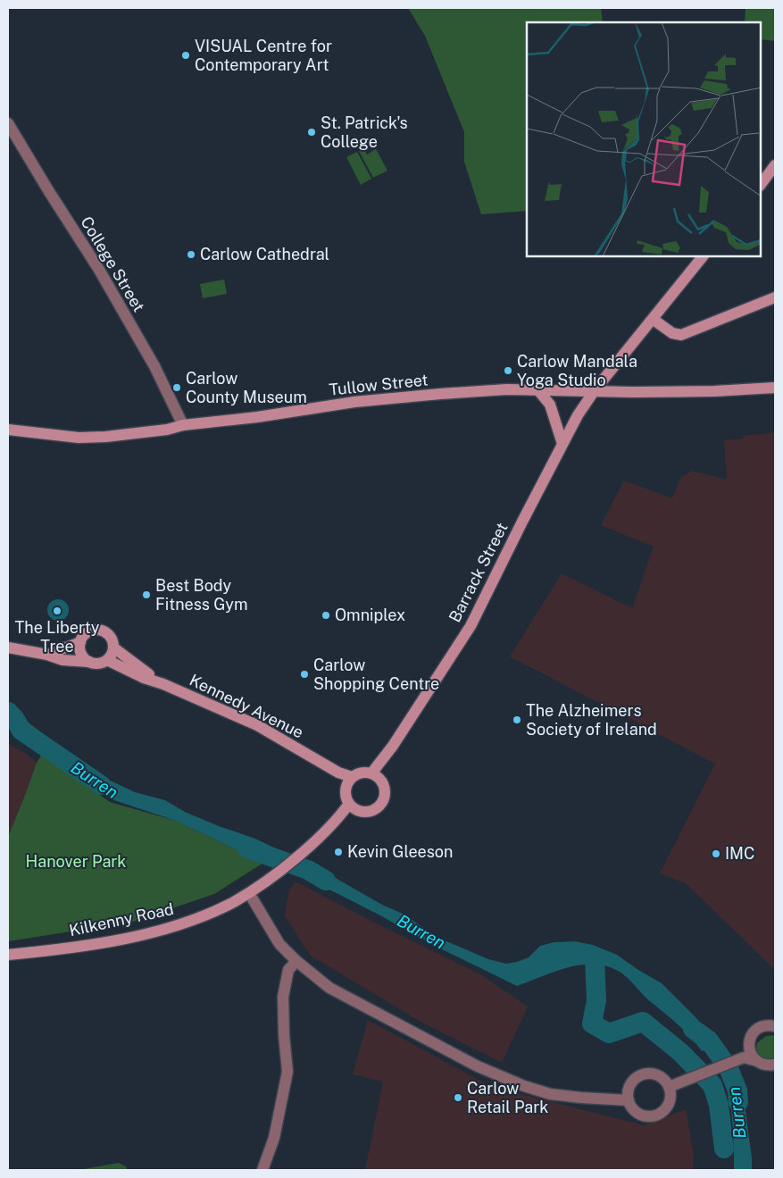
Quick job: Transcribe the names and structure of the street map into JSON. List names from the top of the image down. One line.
{"streets":{"main road":["Tullow Street","Barrack Street","Kennedy Avenue","Kilkenny Road"],"street":["College Street"]},"crossings":[["College Street","Tullow Street"],["Tullow Street","Barrack Street"],["Barrack Street","Kennedy Avenue"],["Barrack Street","Kilkenny Road"],["Kennedy Avenue","Kilkenny Road"]],"water":["Burren"],"parks":["Hanover Park"],"places":["VISUAL Centre for Contemporary Art","St. Patrick's College","Carlow Cathedral","Carlow Mandala Yoga Studio","Carlow County Museum","Best Body Fitness Gym","The Liberty Tree","Omniplex","Carlow Shopping Centre","The Alzheimers Society of Ireland","Kevin Gleeson","IMC","Carlow Retail Park"]}
